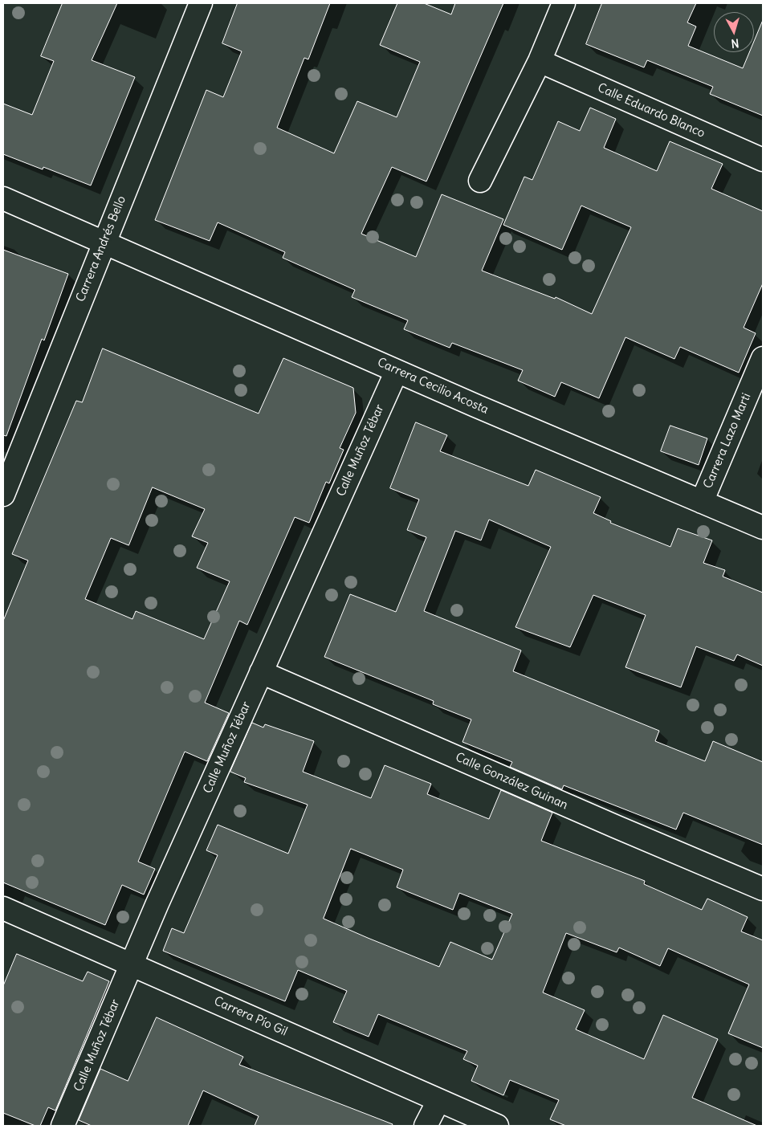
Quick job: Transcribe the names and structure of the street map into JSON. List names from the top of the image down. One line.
{"streets":{"street":["Calle Eduardo Blanco","Carrera Andrés Bello","Carrera Cecilio Acosta","Carrera Lazo Marti","Calle Muñoz Tébar","Calle González Guinan","Carrera Pío Gil"]},"crossings":[["Carrera Andrés Bello","Carrera Cecilio Acosta"],["Carrera Cecilio Acosta","Carrera Lazo Marti"],["Carrera Cecilio Acosta","Calle Muñoz Tébar"],["Calle Muñoz Tébar","Calle González Guinan"],["Calle Muñoz Tébar","Carrera Pío Gil"]],"north":"bottom"}
